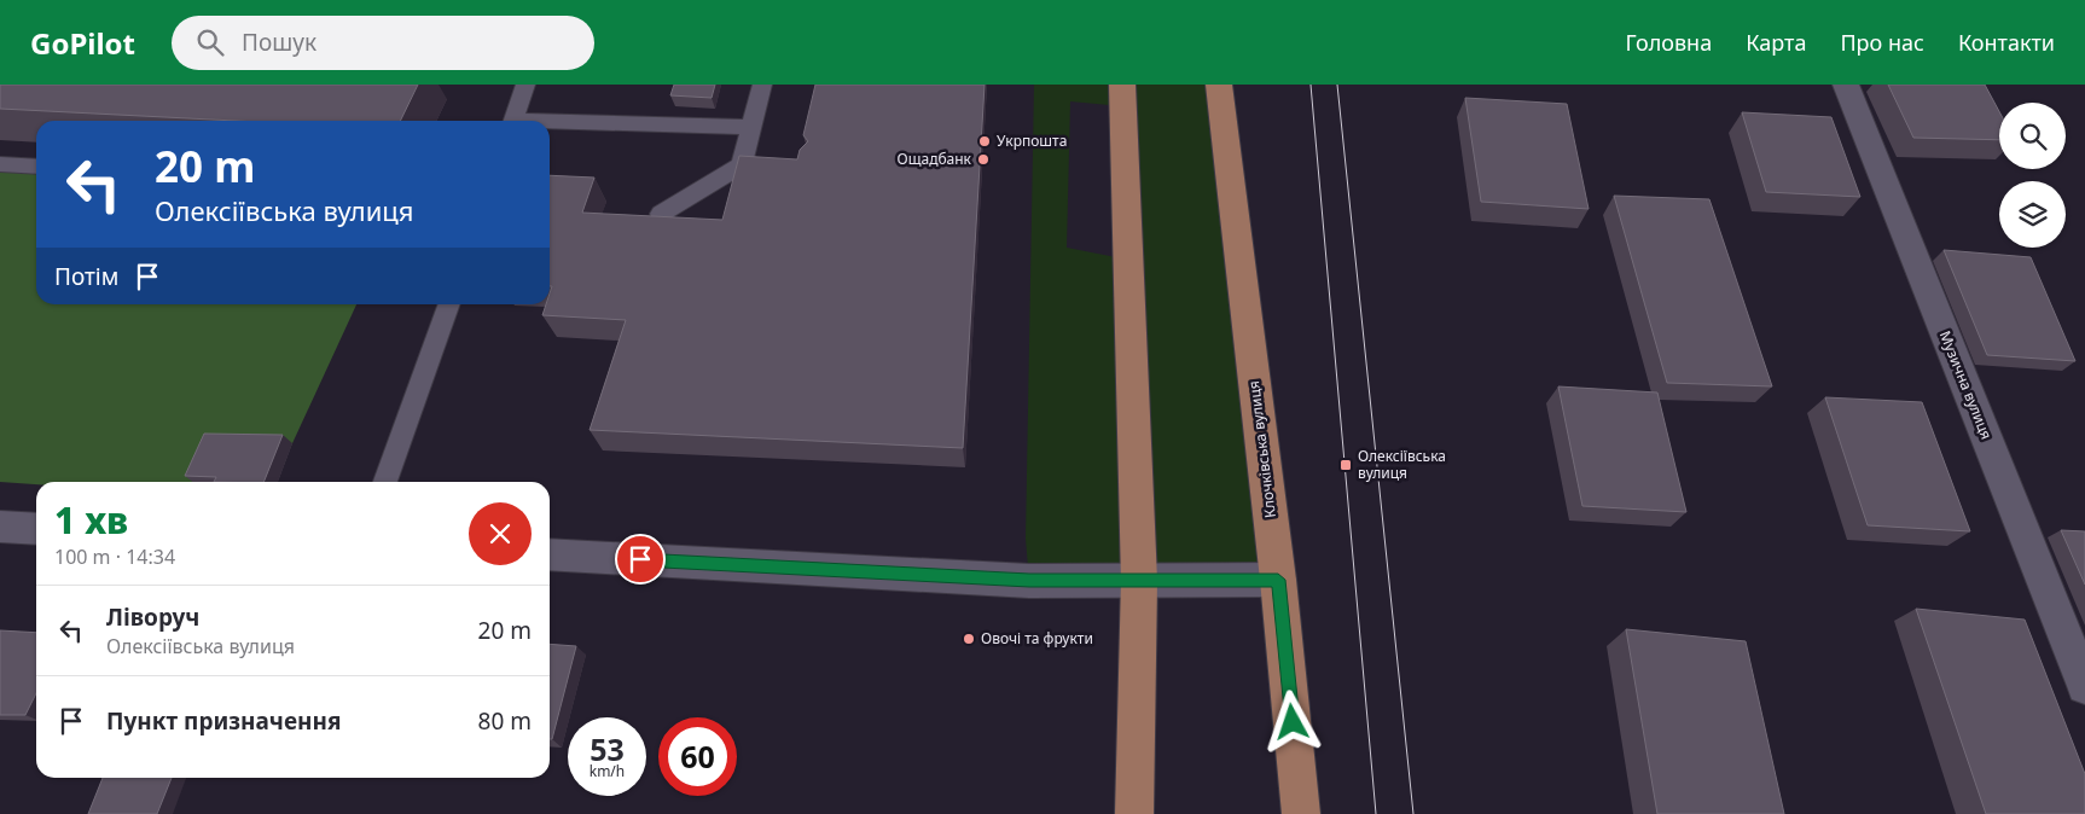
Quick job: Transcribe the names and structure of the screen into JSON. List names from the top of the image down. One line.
{"streets":{"main road":["Клочківська вулиця"],"street":["Музична вулиця"]},"places":{"other":["Укрпошта","Ощадбанк","Овочі та фрукти"],"transit":["Олексіївська вулиця"]},"page":{"header":"GoPilot","search":"Пошук","nav":["Головна","Карта","Про нас","Контакти"],"turn":["20 m","Олексіївська вулиця"],"then":"Потім","heading":["1 хв","100 m · 14:34"],"list":[{"name":"Ліворуч","note":"Олексіївська вулиця","value":"20 m"},{"name":"Пункт призначення","value":"80 m"}],"speed":"53 km/h","limit":"60"}}
